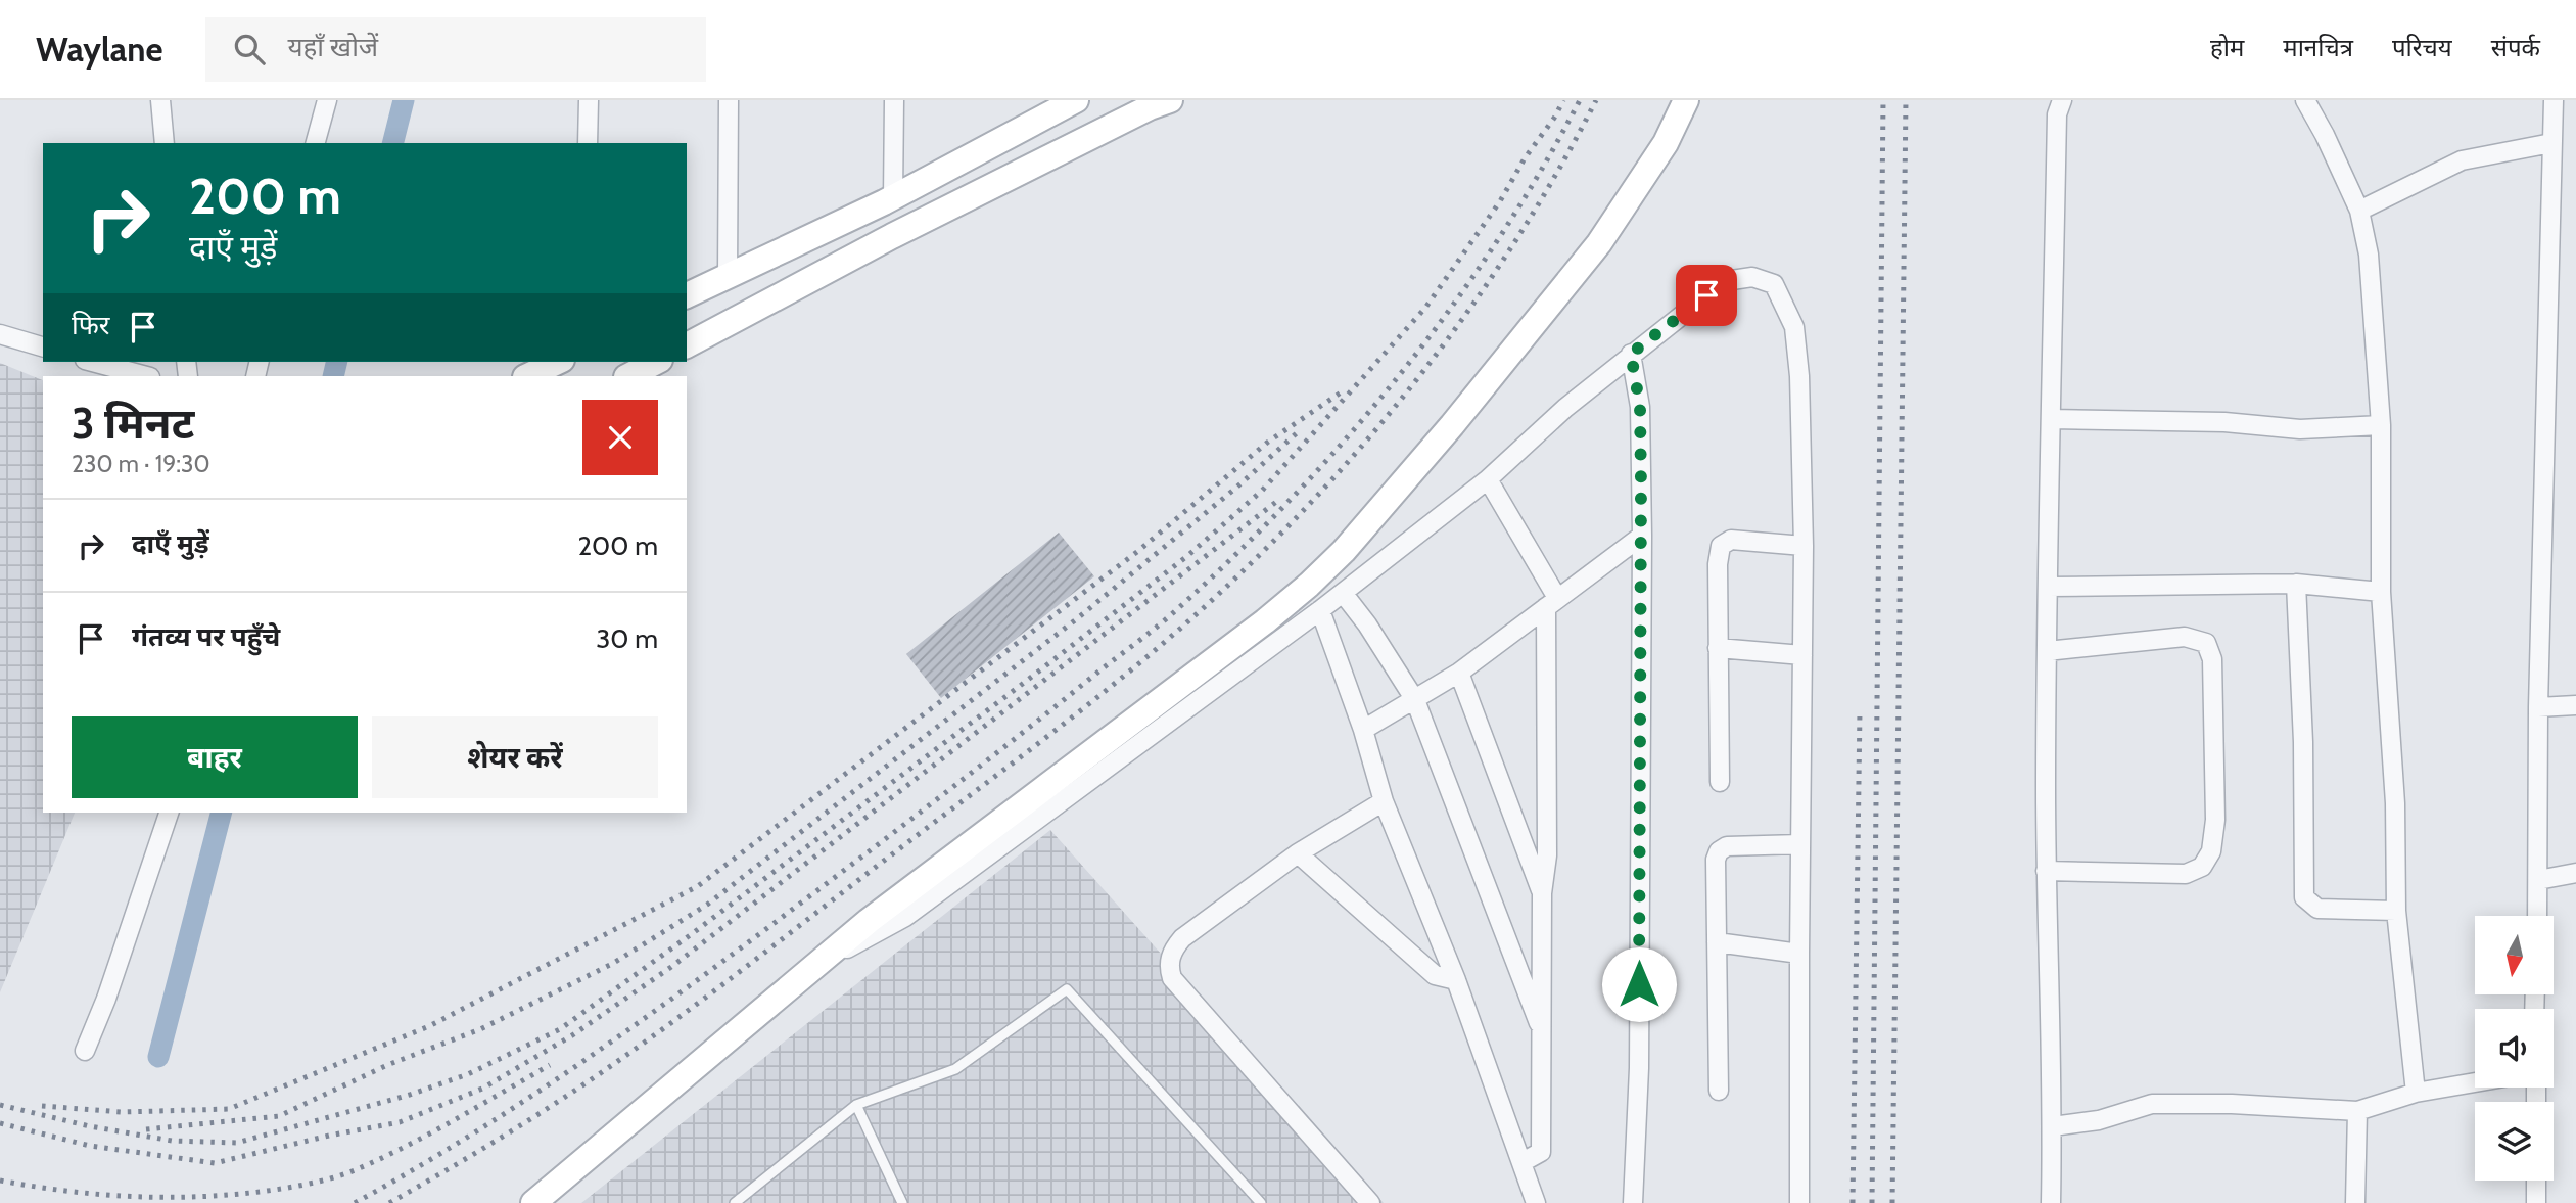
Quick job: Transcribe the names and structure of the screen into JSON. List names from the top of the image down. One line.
{"north":"bottom","page":{"header":"Waylane","search":"यहाँ खोजें","nav":["होम","मानचित्र","परिचय","संपर्क"],"turn":["200 m","दाएँ मुड़ें"],"then":"फिर","heading":["3 मिनट","230 m · 19:30"],"list":[{"name":"दाएँ मुड़ें","value":"200 m"},{"name":"गंतव्य पर पहुँचे","value":"30 m"}],"buttons":["बाहर","शेयर करें"]}}
